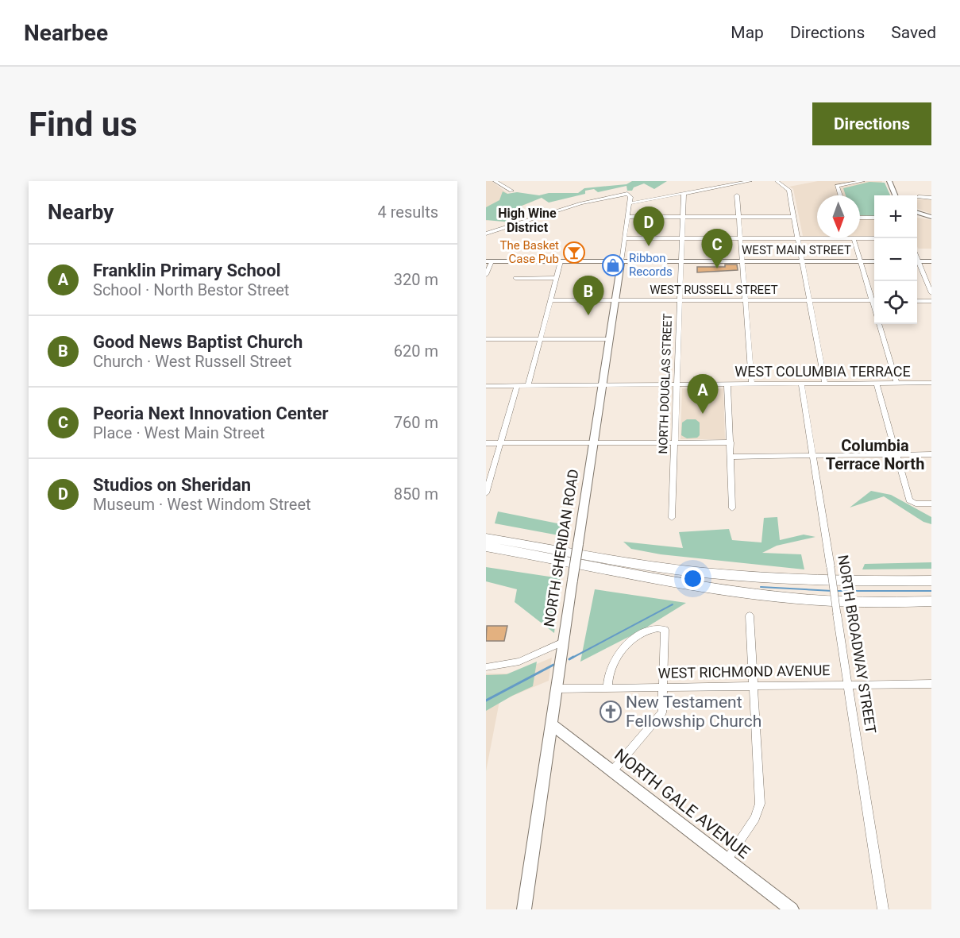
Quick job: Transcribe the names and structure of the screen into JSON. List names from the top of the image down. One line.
{"streets":{"main road":["WEST MAIN STREET","NORTH SHERIDAN ROAD","NORTH GALE AVENUE"],"street":["WEST RUSSELL STREET","WEST COLUMBIA TERRACE","NORTH DOUGLAS STREET","NORTH BROADWAY STREET","WEST RICHMOND AVENUE"]},"crossings":[["WEST MAIN STREET","NORTH DOUGLAS STREET"],["WEST MAIN STREET","NORTH SHERIDAN ROAD"],["WEST RUSSELL STREET","NORTH DOUGLAS STREET"],["WEST RUSSELL STREET","NORTH SHERIDAN ROAD"],["WEST COLUMBIA TERRACE","NORTH DOUGLAS STREET"],["WEST COLUMBIA TERRACE","NORTH SHERIDAN ROAD"],["WEST COLUMBIA TERRACE","NORTH BROADWAY STREET"],["NORTH SHERIDAN ROAD","WEST RICHMOND AVENUE"],["NORTH SHERIDAN ROAD","NORTH GALE AVENUE"],["NORTH BROADWAY STREET","WEST RICHMOND AVENUE"]],"districts":["High Wine District","Columbia Terrace North"],"places":{"bar":["The Basket Case Pub"],"shop":["Ribbon Records"],"church":["New Testament Fellowship Church"]},"north":"bottom","page":{"header":"Nearbee","nav":["Map","Directions","Saved"],"buttons":"Directions","title":"Find us","heading":["Nearby","4 results"],"map_buttons":["+","−"],"pins":["D","C","B","A"],"list":[{"mark":"A","name":"Franklin Primary School","note":"School · North Bestor Street","value":"320 m"},{"mark":"B","name":"Good News Baptist Church","note":"Church · West Russell Street","value":"620 m"},{"mark":"C","name":"Peoria Next Innovation Center","note":"Place · West Main Street","value":"760 m"},{"mark":"D","name":"Studios on Sheridan","note":"Museum · West Windom Street","value":"850 m"}]}}
